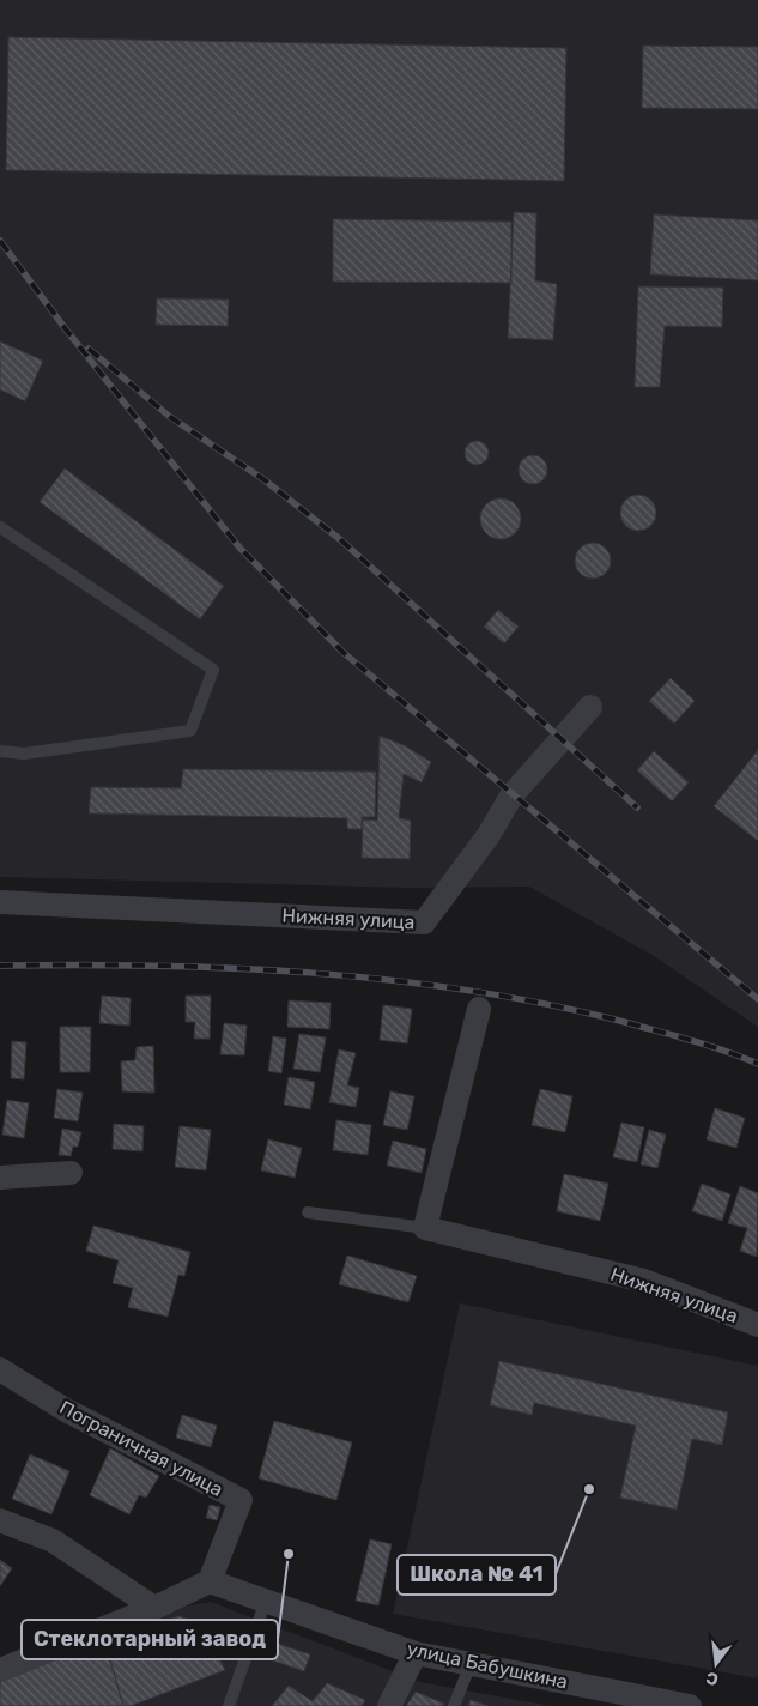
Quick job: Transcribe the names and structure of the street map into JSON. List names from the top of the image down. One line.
{"streets":{"street":["Нижняя улица","Пограничная улица","улица Бабушкина"]},"crossings":[["Пограничная улица","улица Бабушкина"]],"places":["Школа № 41","Стеклотарный завод"],"north":"bottom"}
